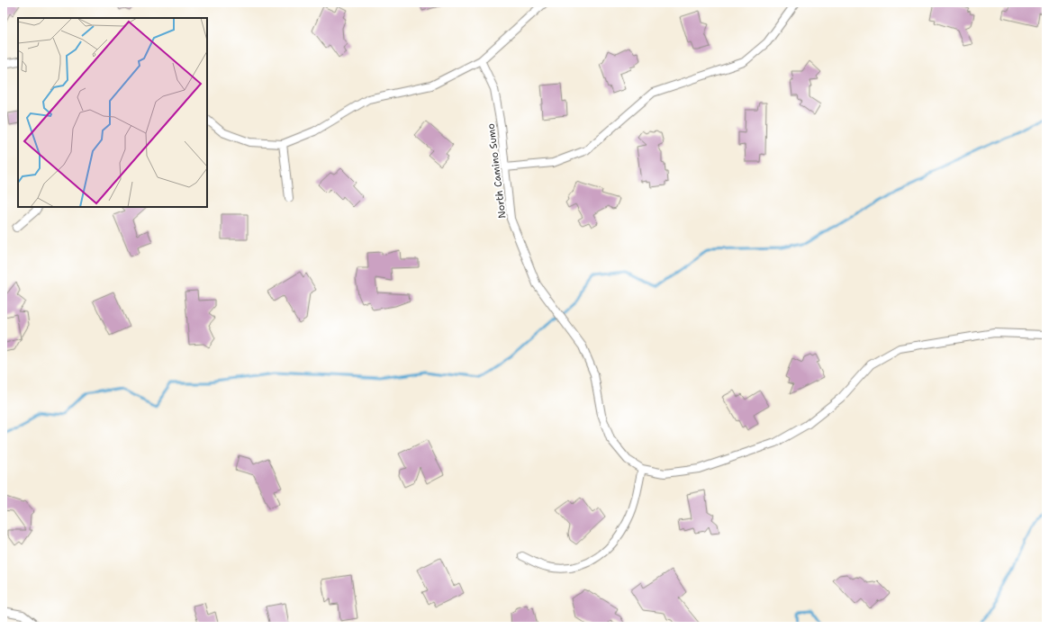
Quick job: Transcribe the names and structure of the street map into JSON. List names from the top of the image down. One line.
{"streets":{"street":["North Camino Sumo"]}}
